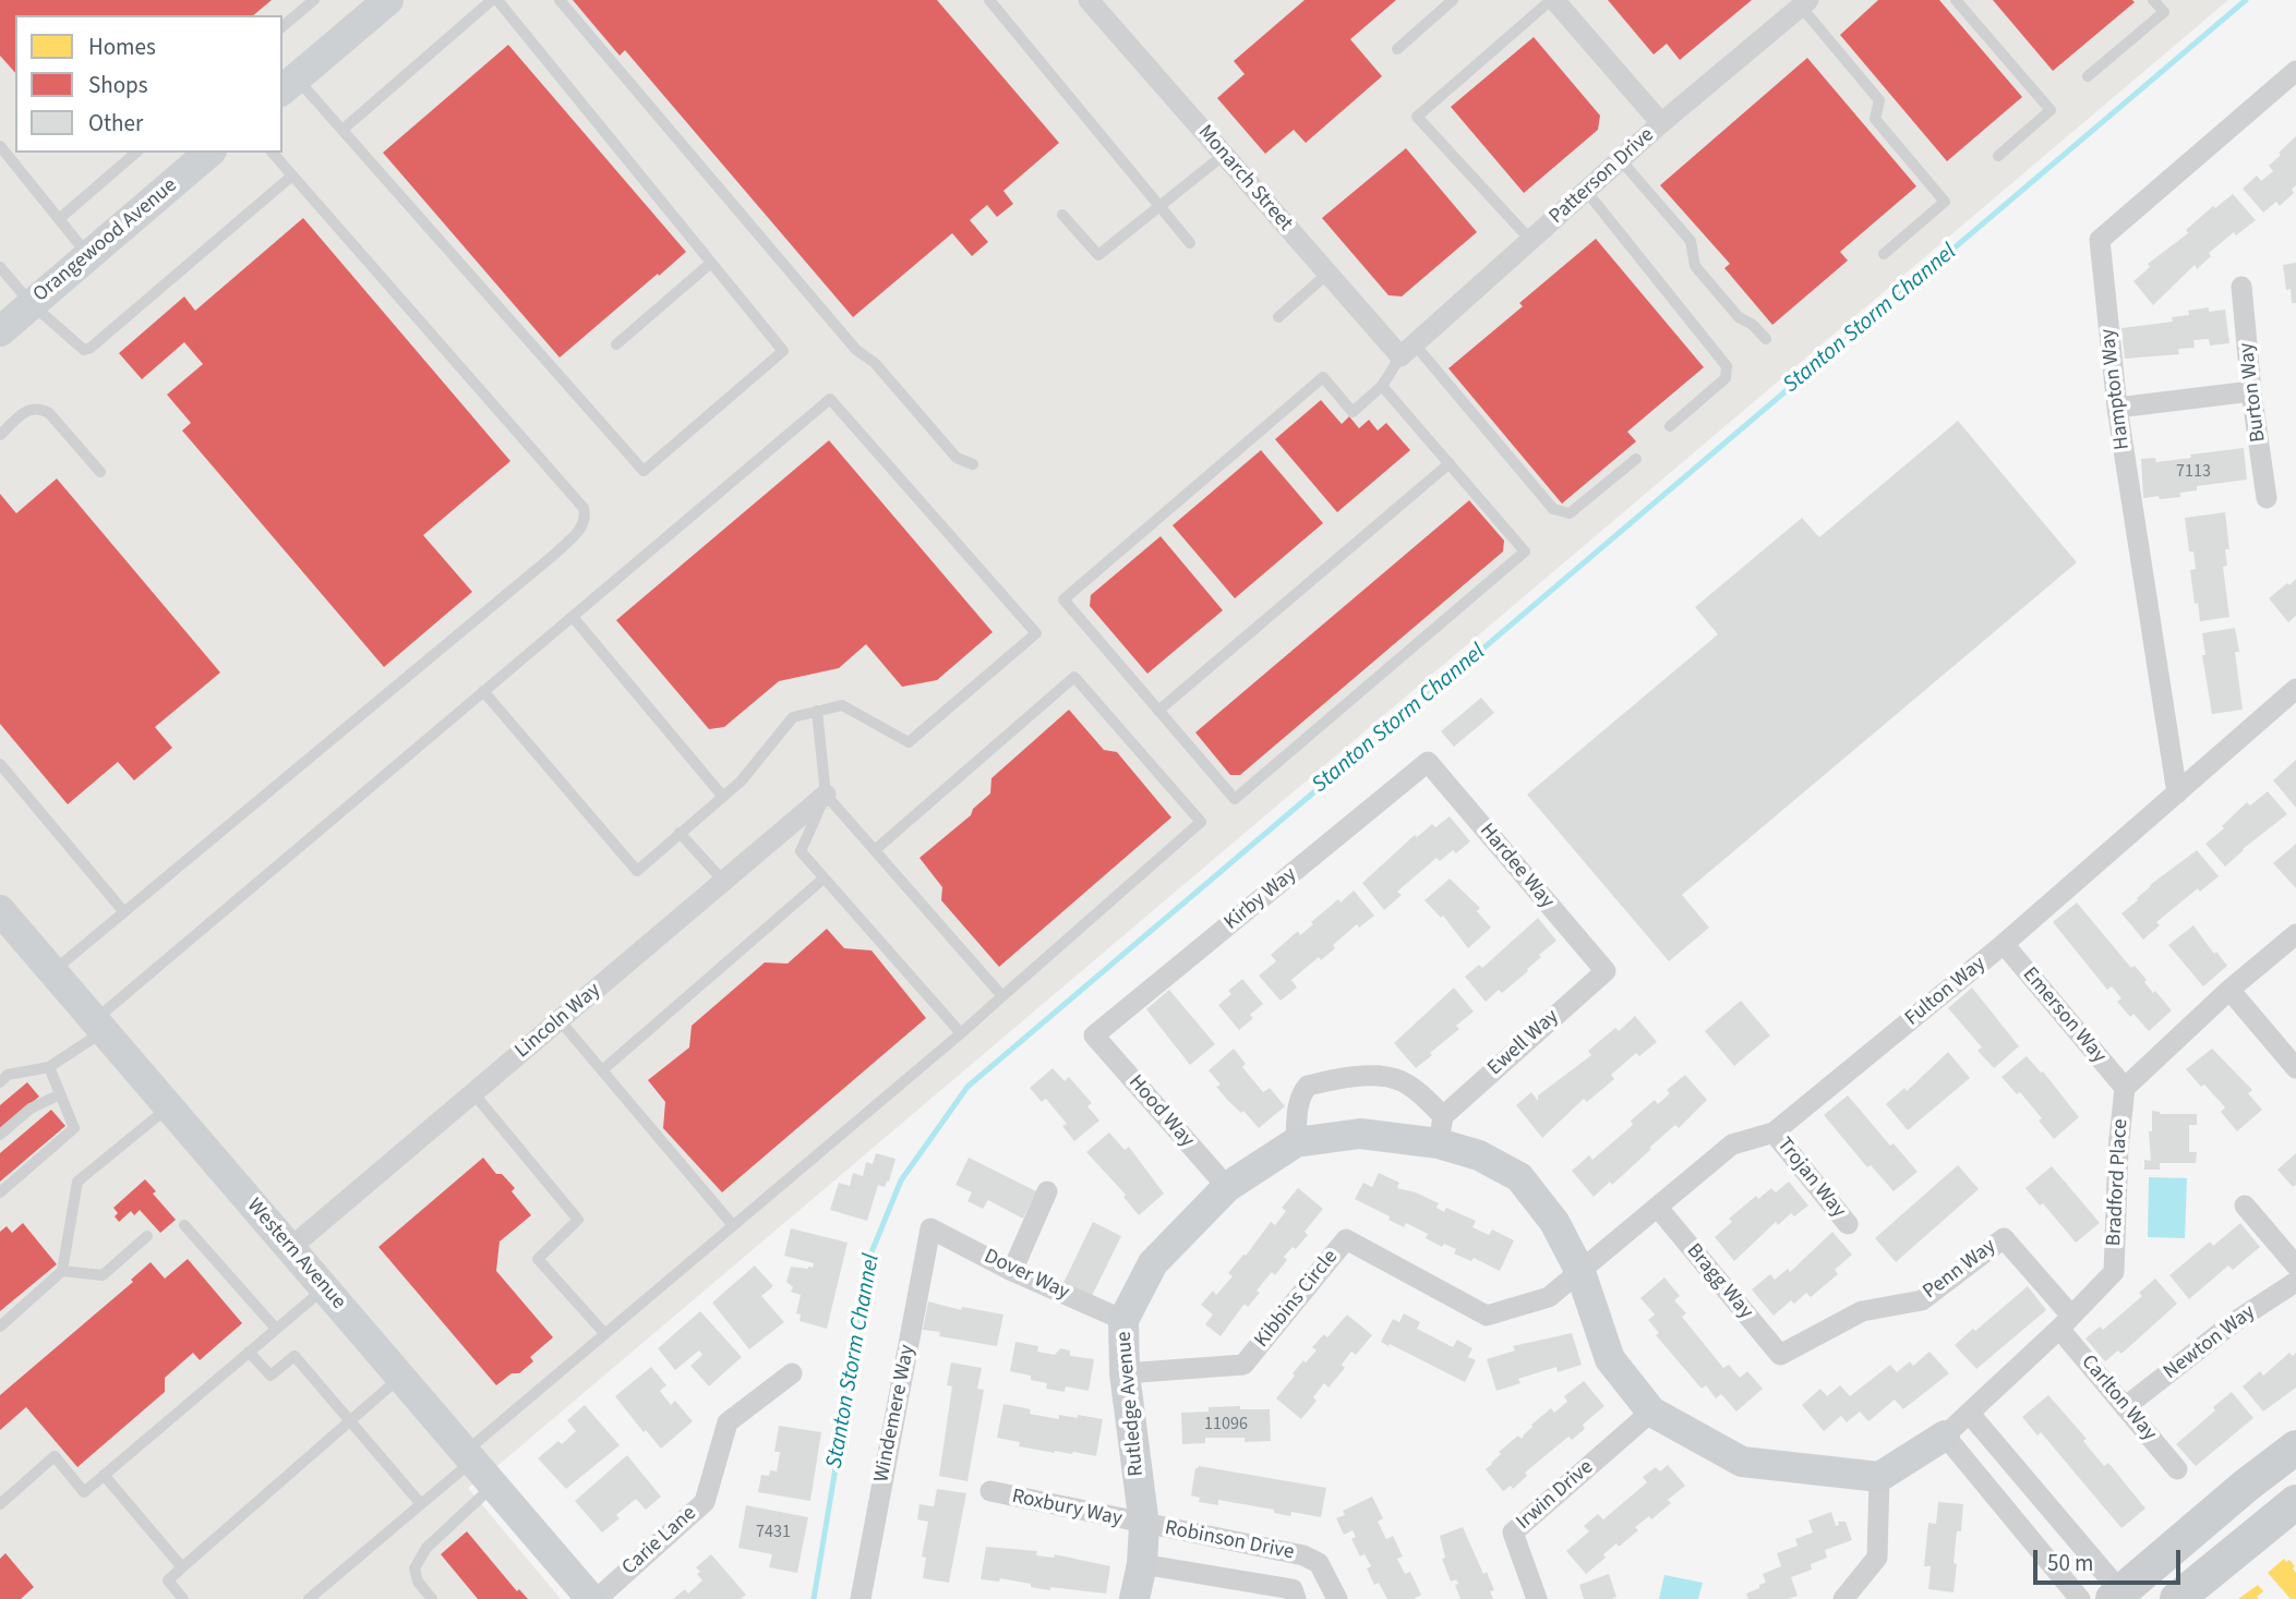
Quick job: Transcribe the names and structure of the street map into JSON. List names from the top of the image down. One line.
{"streets":{"street":["Patterson Drive","Monarch Street","Orangewood Avenue","Hampton Way","Burton Way","Hardee Way","Kirby Way","Fulton Way","Emerson Way","Lincoln Way","Ewell Way","Hood Way","Trojan Way","Bradford Place","Western Avenue","Penn Way","Dover Way","Bragg Way","Kibbins Circle","Newton Way","Carlton Way","Rutledge Avenue","Windemere Way","Irwin Drive","Roxbury Way","Carie Lane","Robinson Drive"]},"crossings":[["Patterson Drive","Monarch Street"],["Hampton Way","Fulton Way"],["Hardee Way","Kirby Way"],["Hardee Way","Ewell Way"],["Kirby Way","Hood Way"],["Fulton Way","Emerson Way"],["Fulton Way","Trojan Way"],["Fulton Way","Bragg Way"],["Fulton Way","Kibbins Circle"],["Fulton Way","Rutledge Avenue"],["Emerson Way","Bradford Place"],["Lincoln Way","Western Avenue"],["Ewell Way","Rutledge Avenue"],["Hood Way","Rutledge Avenue"],["Bradford Place","Penn Way"],["Bradford Place","Carlton Way"],["Western Avenue","Carie Lane"],["Penn Way","Bragg Way"],["Penn Way","Carlton Way"],["Dover Way","Rutledge Avenue"],["Dover Way","Windemere Way"],["Kibbins Circle","Rutledge Avenue"],["Newton Way","Carlton Way"],["Rutledge Avenue","Irwin Drive"],["Rutledge Avenue","Roxbury Way"],["Rutledge Avenue","Robinson Drive"],["Roxbury Way","Robinson Drive"]],"water":["Stanton Storm Channel"],"house_numbers":["7113","11096","7431"],"legend":["Homes","Shops","Other"],"scale_bar":"50 m"}
